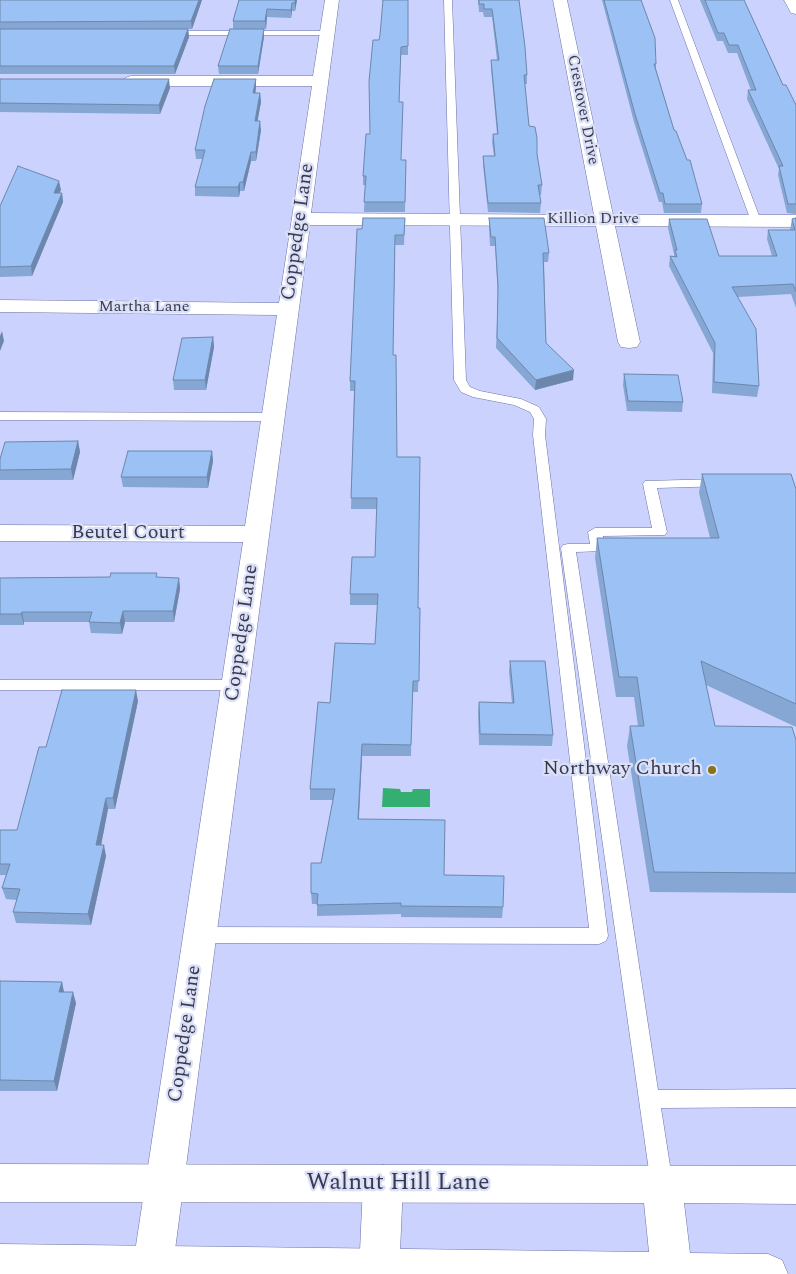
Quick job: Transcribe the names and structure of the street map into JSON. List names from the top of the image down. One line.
{"streets":{"street":["Crestover Drive","Killion Drive","Coppedge Lane","Martha Lane","Beutel Court","Walnut Hill Lane"]},"crossings":[["Crestover Drive","Killion Drive"],["Killion Drive","Coppedge Lane"],["Coppedge Lane","Martha Lane"],["Coppedge Lane","Beutel Court"],["Coppedge Lane","Walnut Hill Lane"]],"places":["Northway Church"]}
